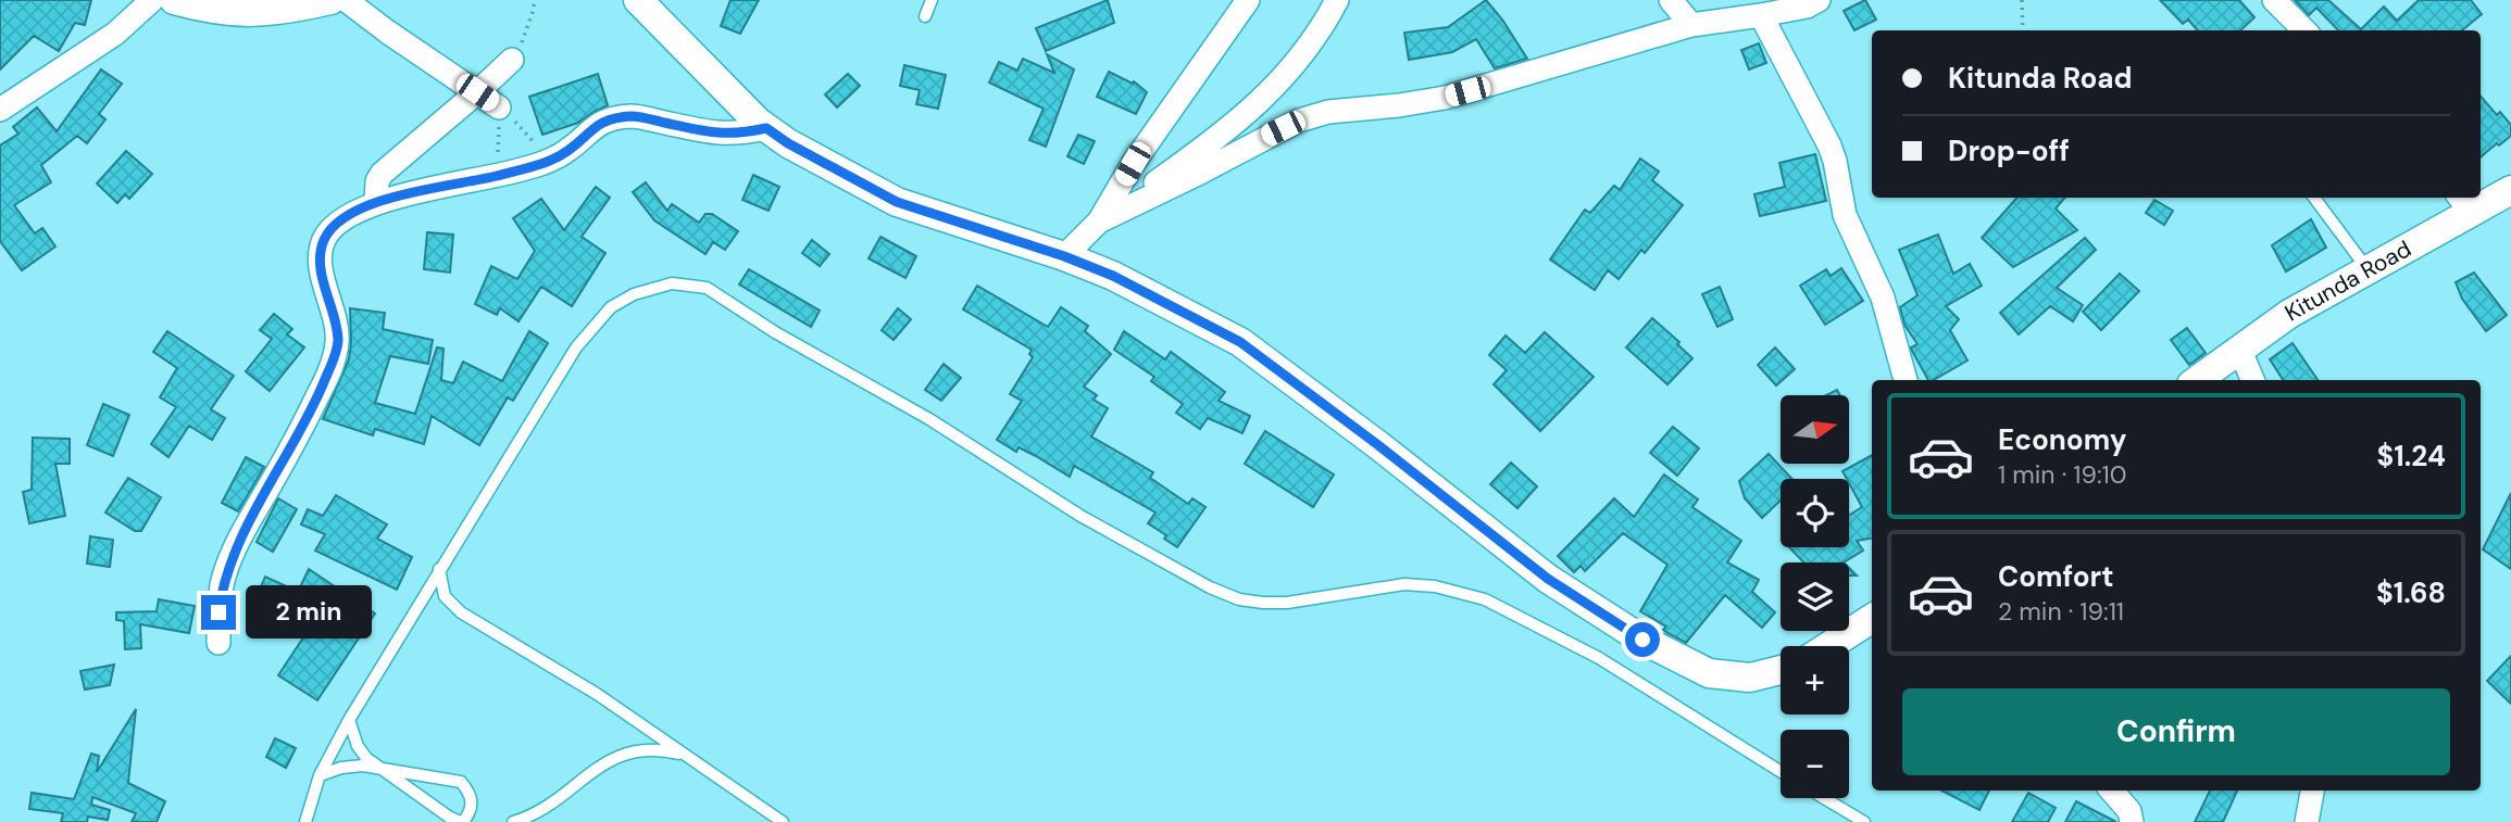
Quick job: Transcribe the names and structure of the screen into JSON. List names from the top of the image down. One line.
{"streets":{"street":["Kitunda Road"]},"north":"right","page":{"banner":["Kitunda Road","Drop-off"],"list":[{"name":"Economy","note":"1 min · 19:10","value":"$1.24"},{"name":"Comfort","note":"2 min · 19:11","value":"$1.68"}],"map_buttons":["+","−"],"bubble":"2 min","buttons":"Confirm"}}
